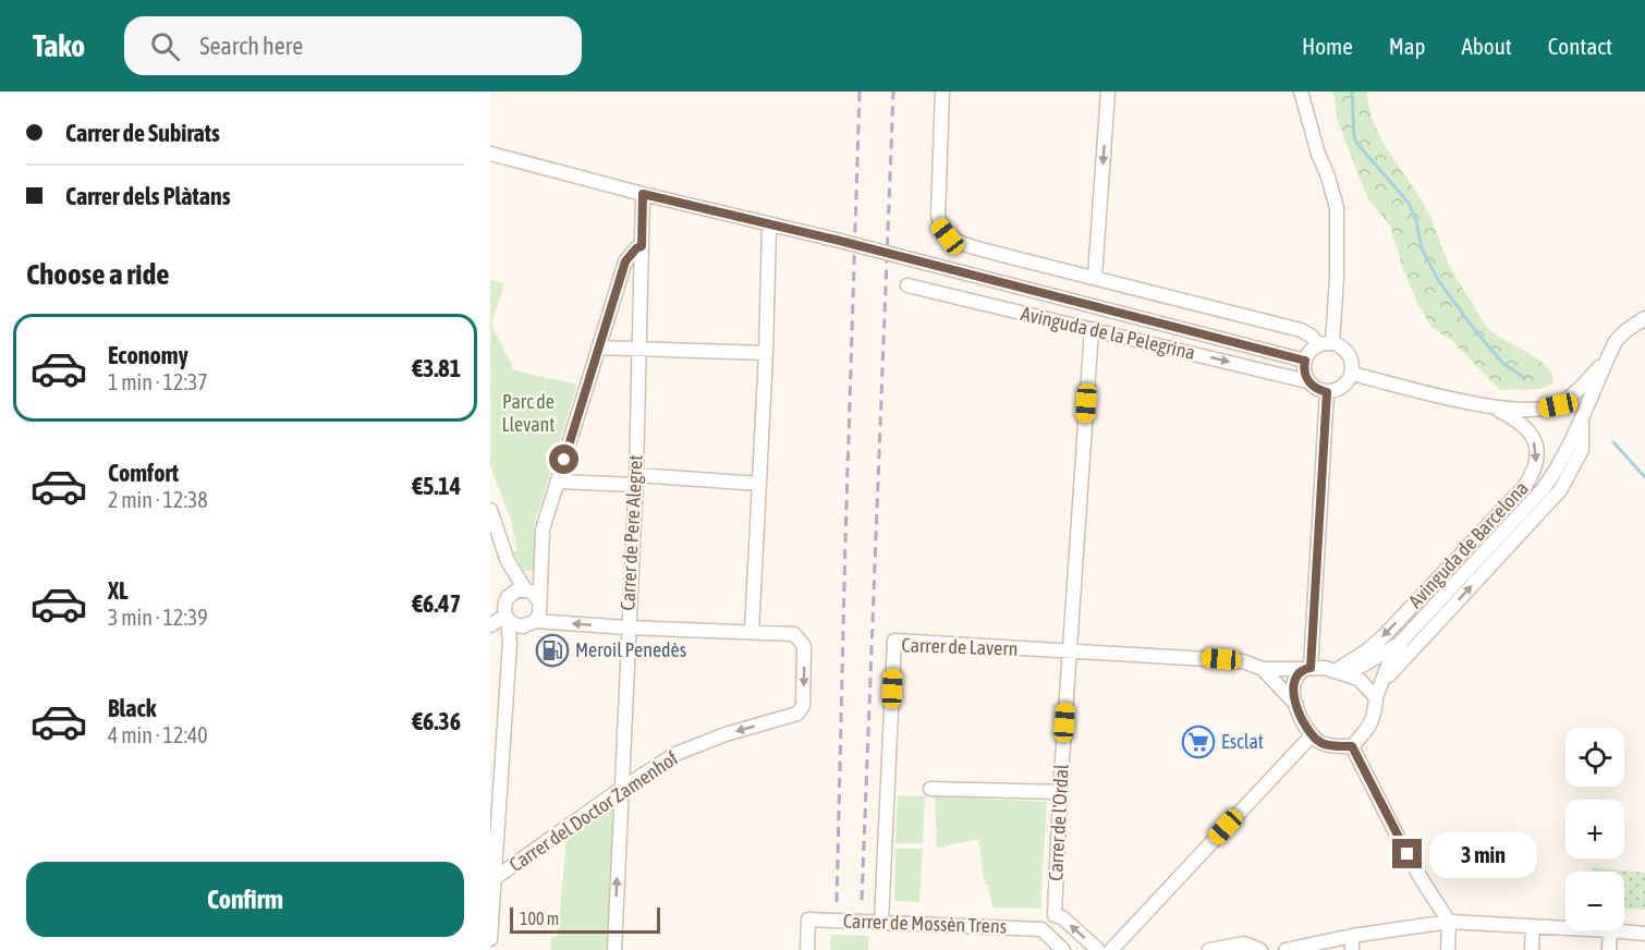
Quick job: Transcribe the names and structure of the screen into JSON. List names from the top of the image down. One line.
{"streets":{"street":["Avinguda de la Pelegrina","Carrer de Pere Alegret","Avinguda de Barcelona","Carrer de Lavern","Carrer del Doctor Zamenhof","Carrer de l'Ordal","Carrer de Mossèn Trens"]},"crossings":[["Avinguda de la Pelegrina","Carrer de Pere Alegret"],["Avinguda de la Pelegrina","Carrer de l'Ordal"],["Carrer de Pere Alegret","Carrer del Doctor Zamenhof"],["Avinguda de Barcelona","Carrer de Lavern"],["Carrer de Lavern","Carrer de l'Ordal"],["Carrer de Lavern","Carrer de Mossèn Trens"]],"parks":["Parc de Llevant"],"places":{"fuel station":["Meroil Penedès"],"supermarket":["Esclat"]},"scale_bar":"100 m","page":{"header":"Tako","search":"Search here","nav":["Home","Map","About","Contact"],"banner":["Carrer de Subirats","Carrer dels Plàtans"],"heading":"Choose a ride","list":[{"name":"Economy","note":"1 min · 12:37","value":"€3.81"},{"name":"Comfort","note":"2 min · 12:38","value":"€5.14"},{"name":"XL","note":"3 min · 12:39","value":"€6.47"},{"name":"Black","note":"4 min · 12:40","value":"€6.36"}],"map_buttons":["+","−"],"bubble":"3 min","buttons":"Confirm","scale":"100 m"}}
